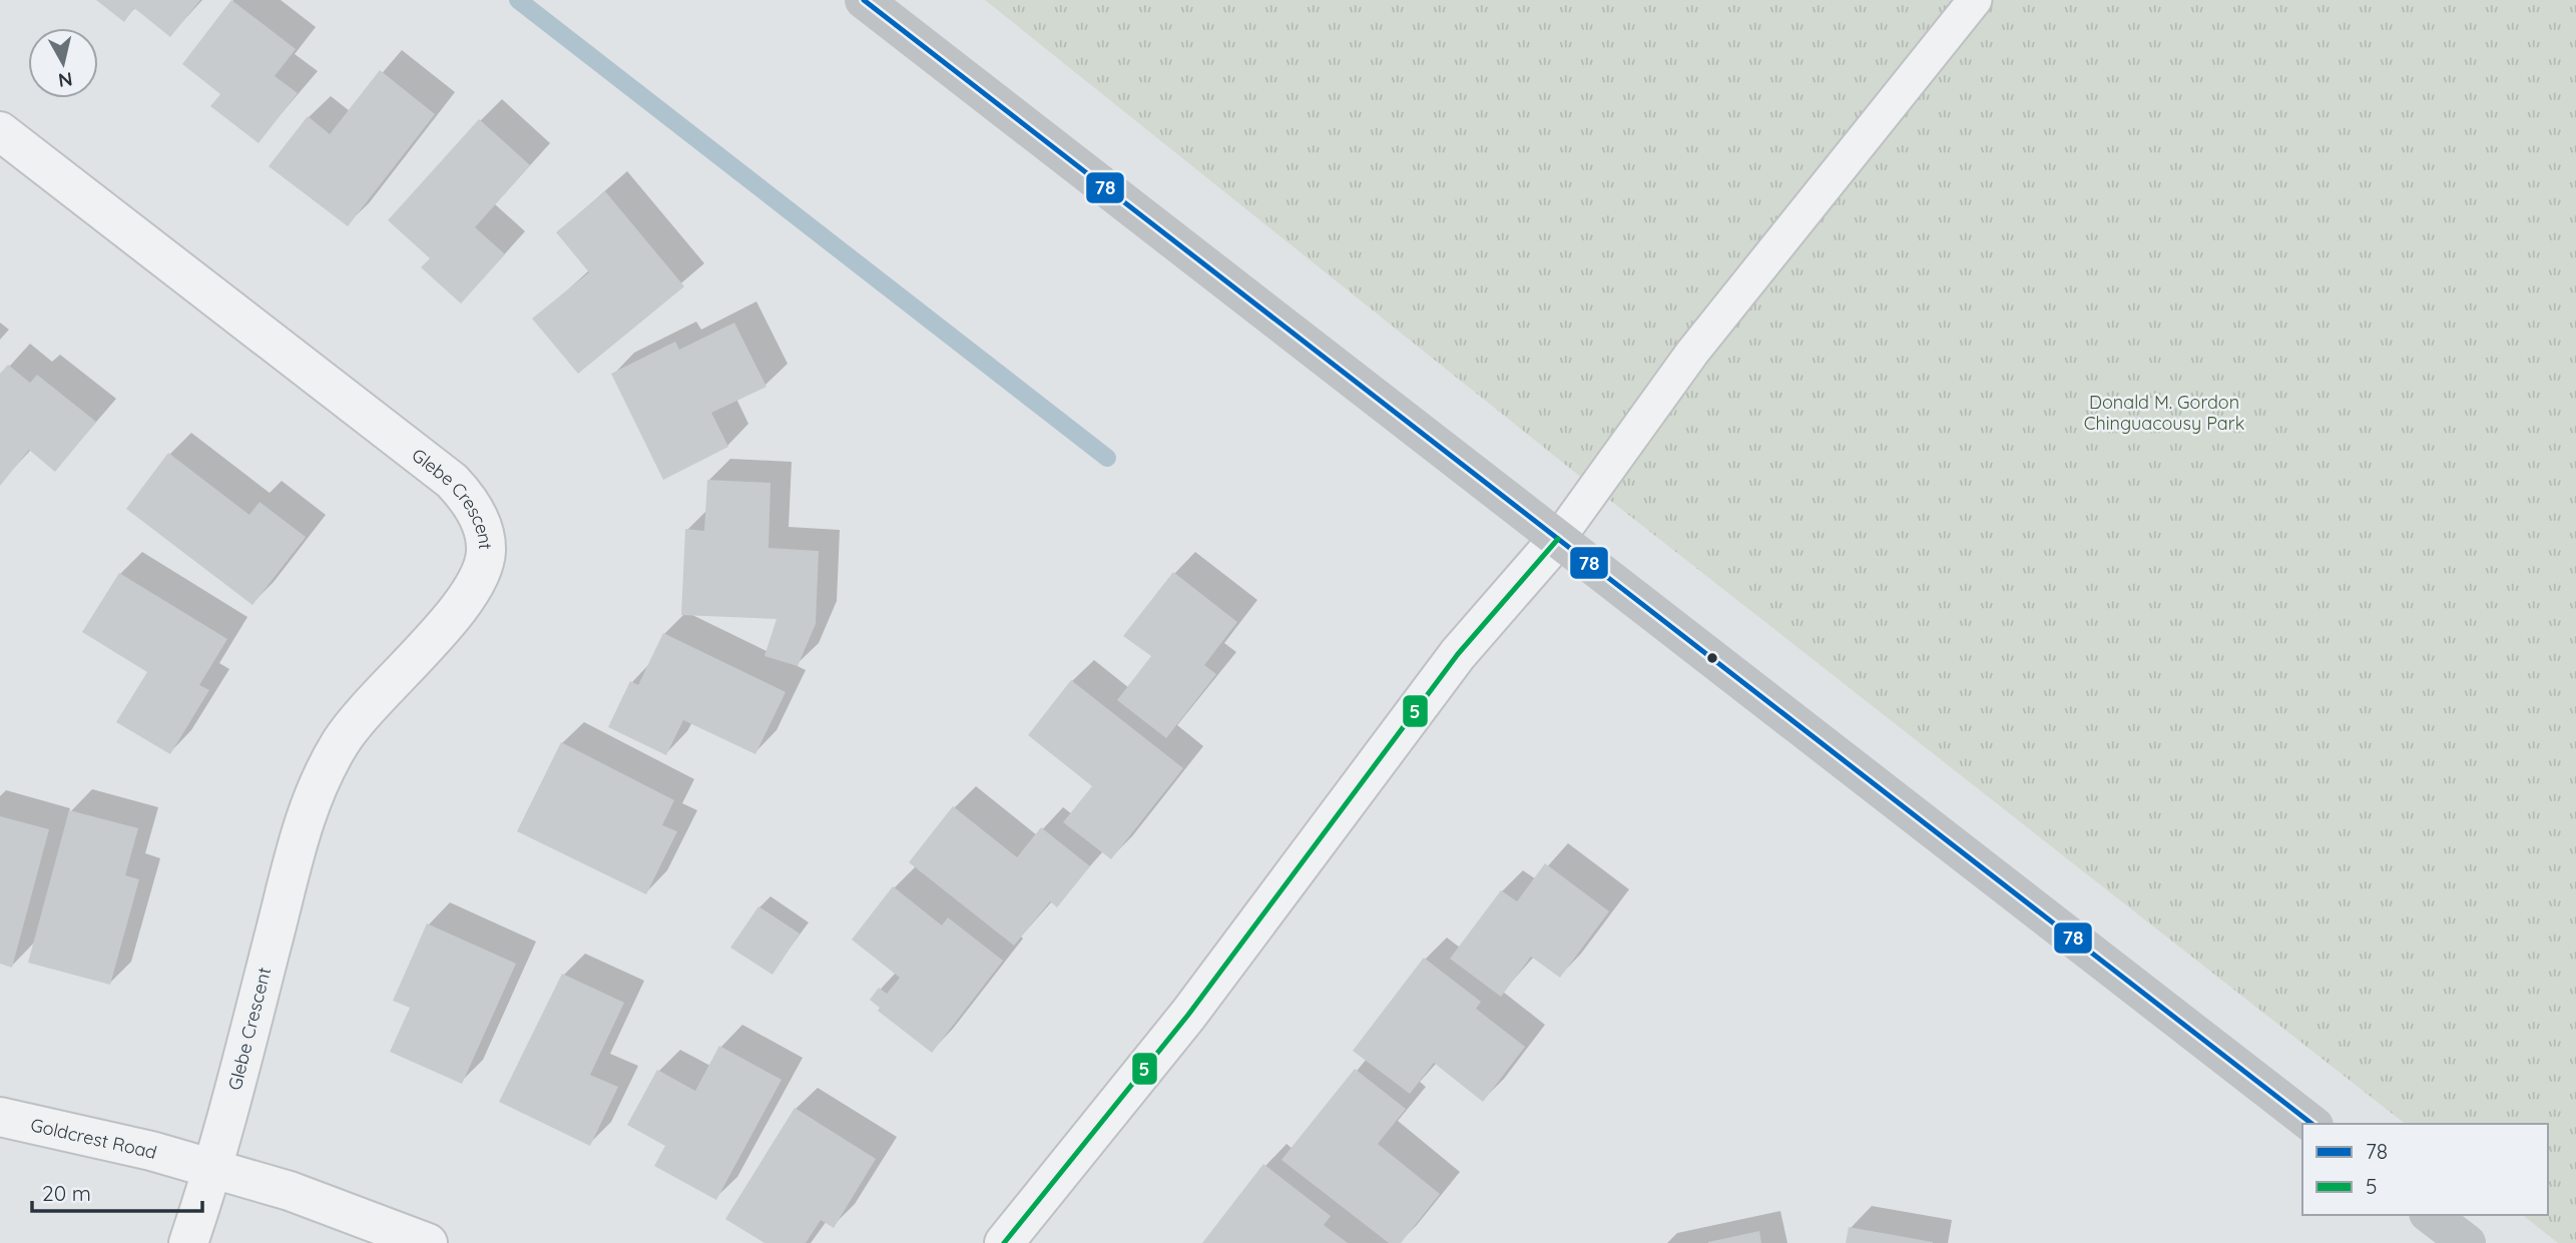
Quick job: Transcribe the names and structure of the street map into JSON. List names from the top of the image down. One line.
{"streets":{"street":["Glebe Crescent","Goldcrest Road"]},"crossings":[["Glebe Crescent","Goldcrest Road"]],"parks":["Donald M. Gordon Chinguacousy Park"],"lines":["transit line 78","transit line 5"],"legend":["78","5"],"scale_bar":"20 m","north":"bottom"}
